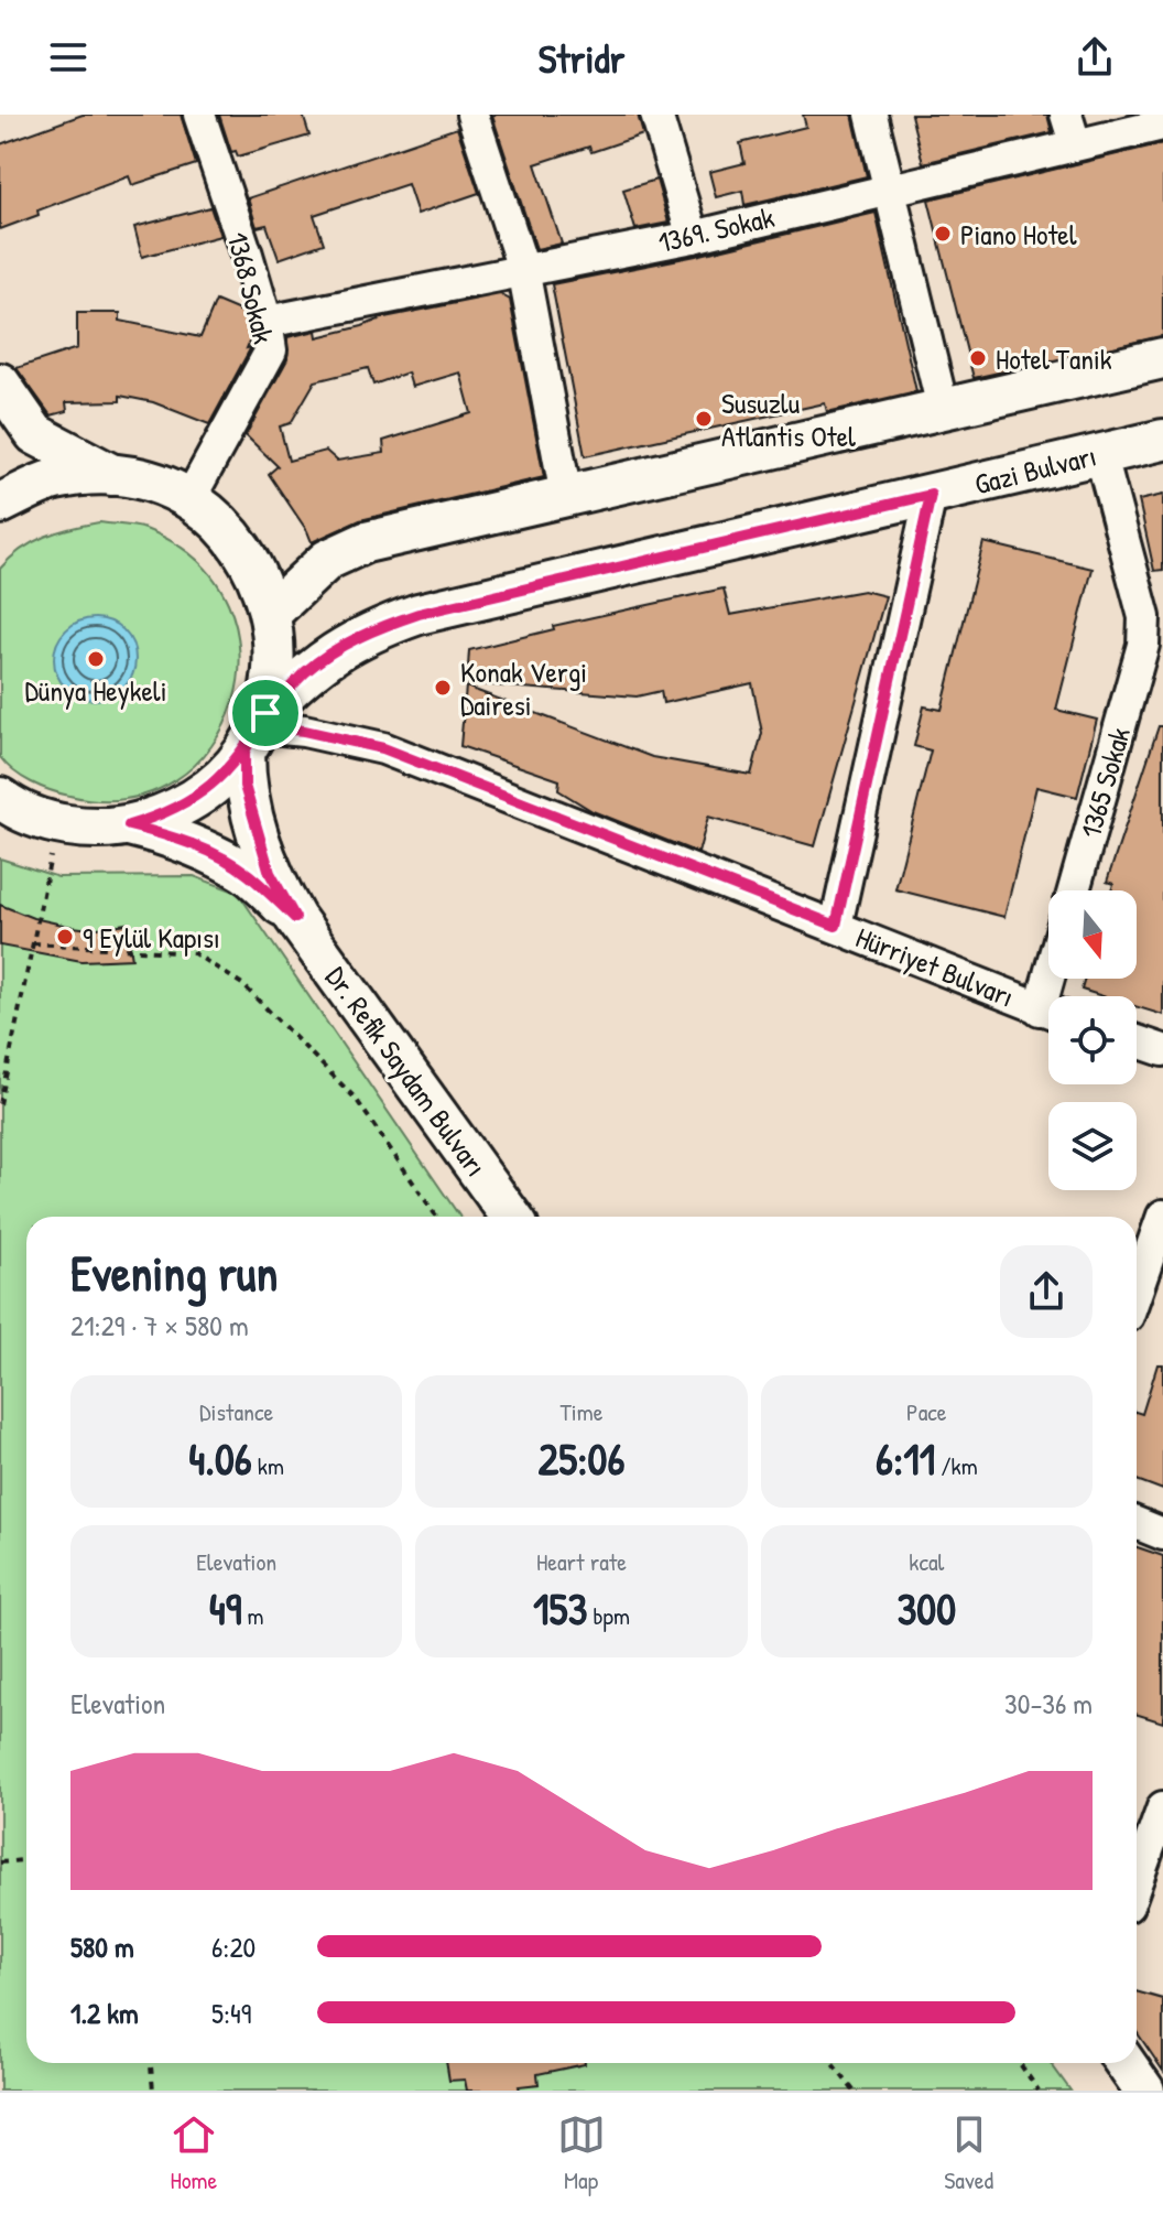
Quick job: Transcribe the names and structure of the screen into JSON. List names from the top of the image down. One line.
{"streets":{"main road":["Gazi Bulvarı","Dr. Refik Saydam Bulvarı"],"street":["1369. Sokak","1368 Sokak","1365 Sokak","Hürriyet Bulvarı"]},"crossings":[["1369. Sokak","1368 Sokak"],["Gazi Bulvarı","1365 Sokak"],["Gazi Bulvarı","Hürriyet Bulvarı"]],"places":["Piano Hotel","Hotel Tanik","Susuzlu Atlantis Otel","Dünya Heykeli","Konak Vergi Dairesi","9 Eylül Kapısı"],"north":"bottom","page":{"header":"Stridr","heading":["Evening run","21:29 · 7 × 580 m"],"stats":[["Distance","4.06 km"],["Time","25:06"],["Pace","6:11 /km"],["Elevation","49 m"],["Heart rate","153 bpm"],["kcal","300"]],"chart":["Elevation","30–36 m"],"list":[{"name":"580 m","note":"6:20"},{"name":"1.2 km","note":"5:49"}],"tabs":["Home","Map","Saved"]}}
